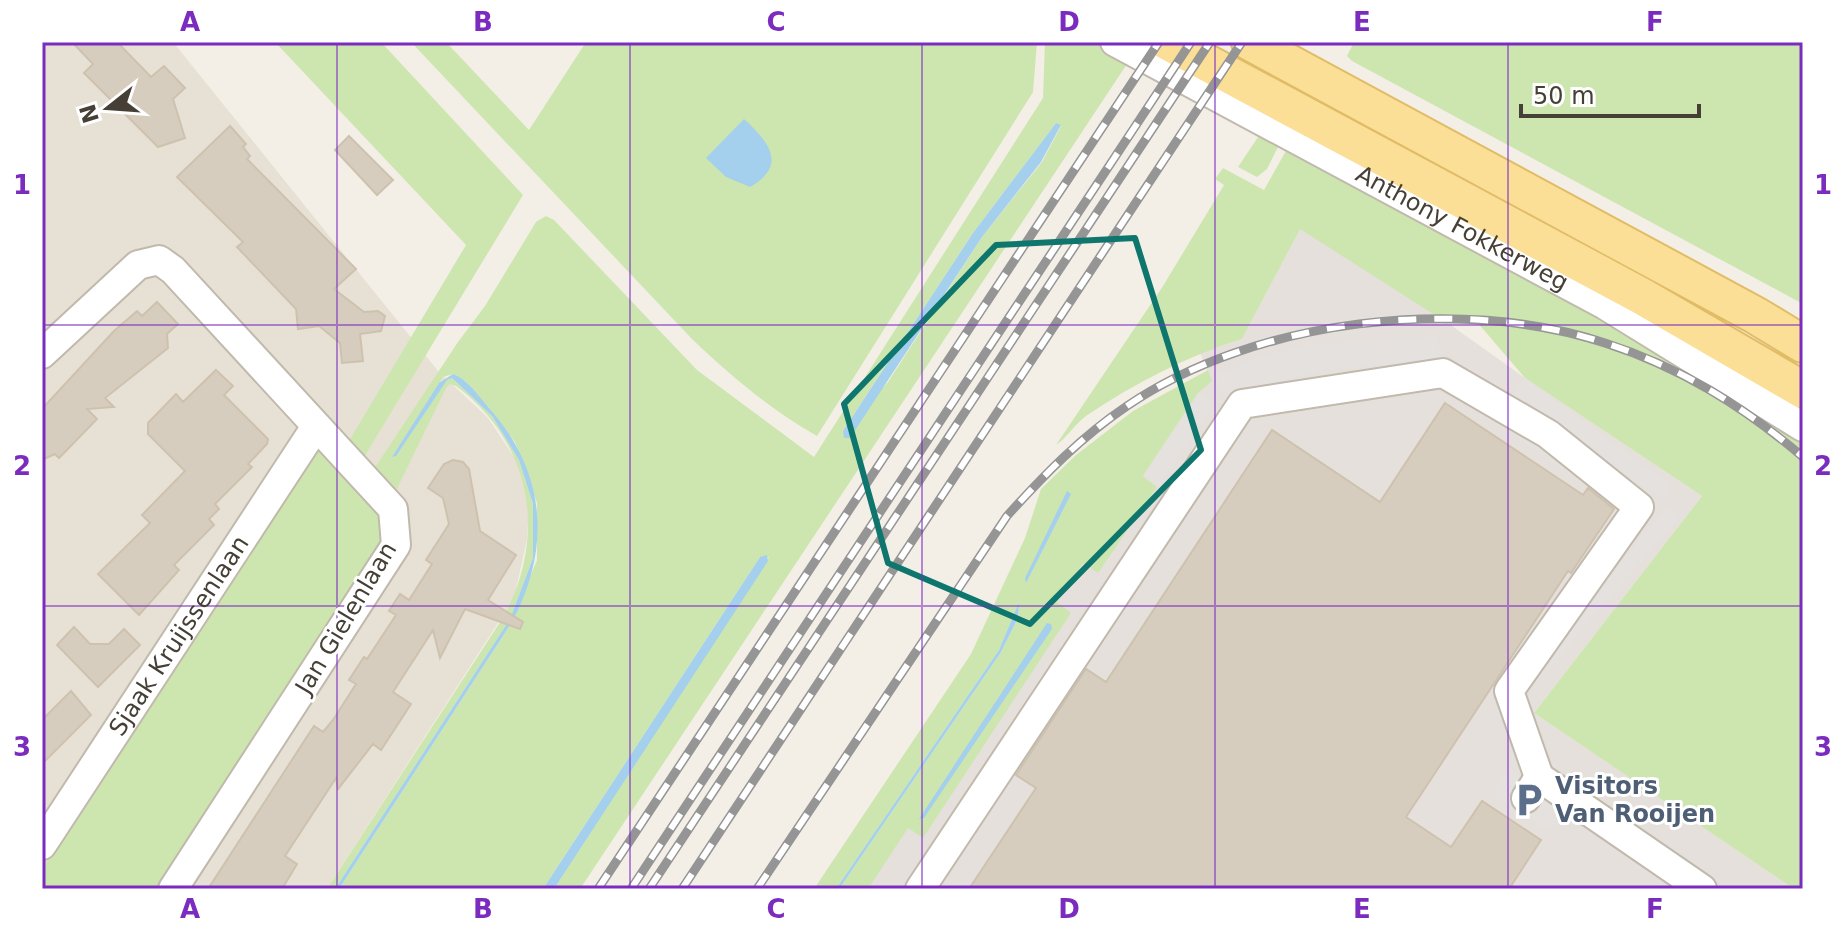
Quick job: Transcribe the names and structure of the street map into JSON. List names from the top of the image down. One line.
{"streets":{"main road":["Anthony Fokkerweg"],"street":["Jan Gielenlaan","Sjaak Kruijssenlaan"]},"crossings":[["Jan Gielenlaan","Sjaak Kruijssenlaan"]],"places":{"parking":["Visitors Van Rooijen"]},"scale_bar":"50 m","north":"left","grid":{"columns":["A","B","C","D","E","F"],"rows":["1","2","3"]}}
